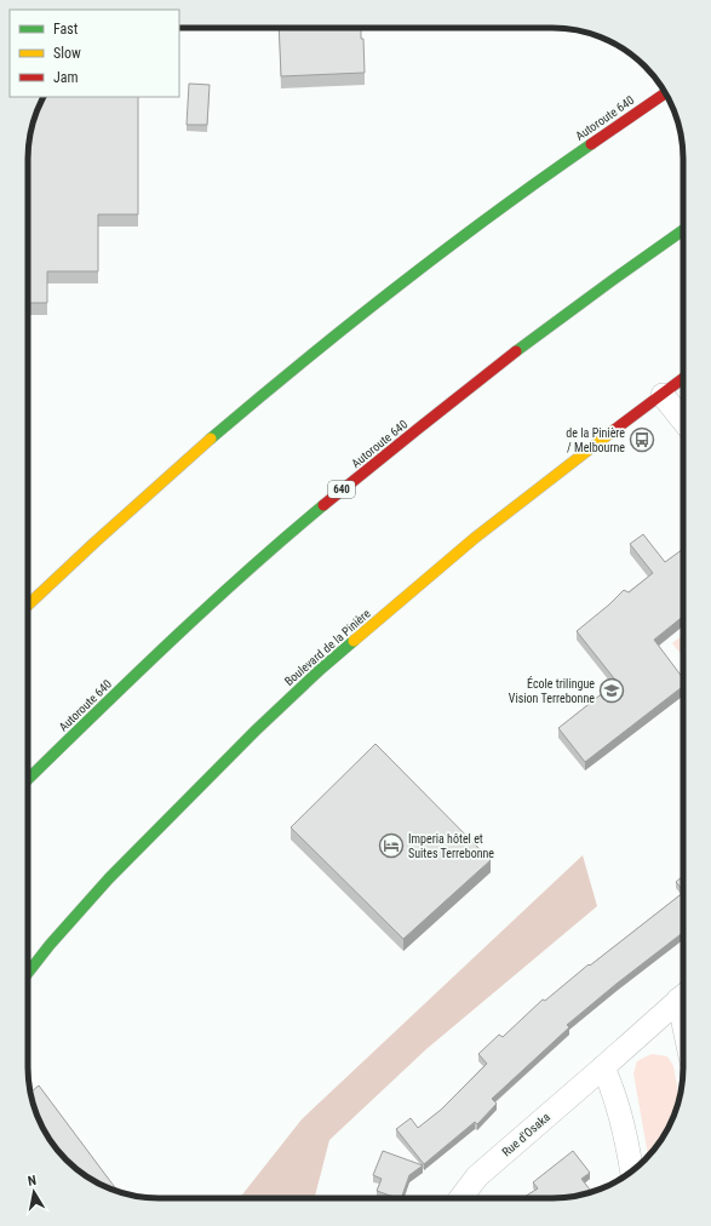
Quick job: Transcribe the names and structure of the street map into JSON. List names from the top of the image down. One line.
{"streets":{"main road":["Autoroute 640","640","Boulevard de la Pinière"],"street":["Rue d'Osaka"]},"places":{"bus stop":["de la Pinière / Melbourne"],"school or university":["École trilingue Vision Terrebonne"],"hotel":["Imperia hôtel et Suites Terrebonne"]},"legend":["Fast","Slow","Jam"],"north":"top"}
